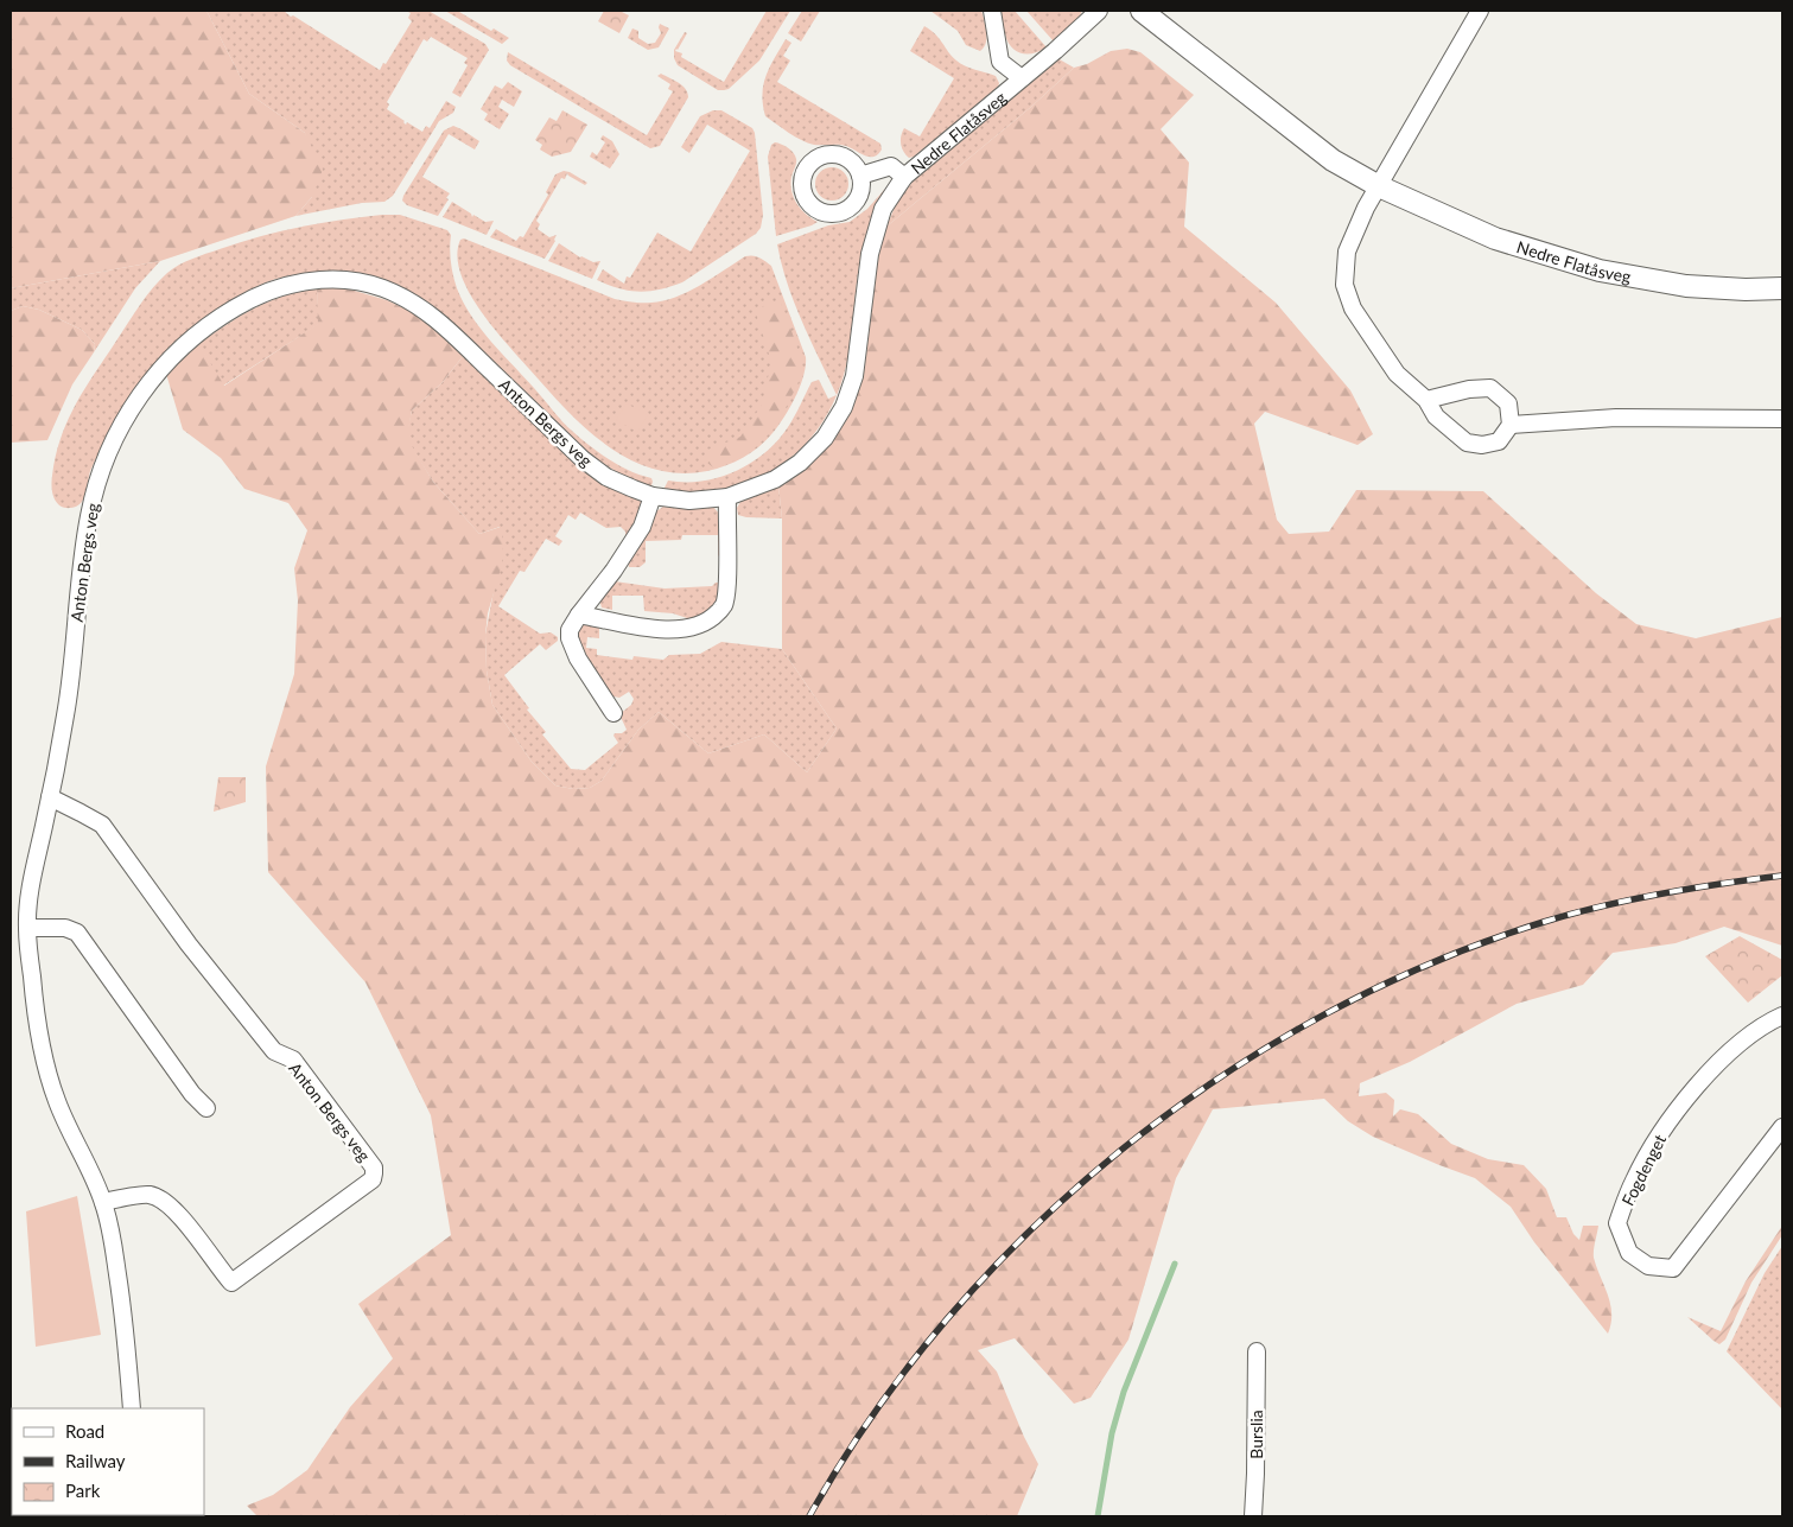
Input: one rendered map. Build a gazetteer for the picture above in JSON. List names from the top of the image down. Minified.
{"streets":{"street":["Nedre Flatåsveg","Anton Bergs veg","Fogdenget","Burslia"]},"crossings":[["Nedre Flatåsveg","Anton Bergs veg"]],"legend":["Road","Railway","Park"]}
